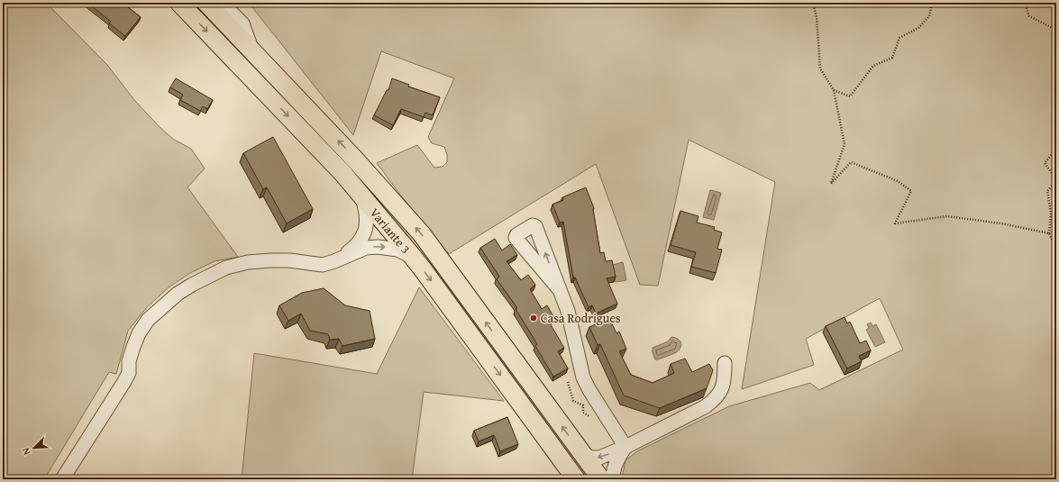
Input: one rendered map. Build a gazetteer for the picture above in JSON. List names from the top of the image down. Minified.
{"streets":{"main road":["Variante 3"]},"places":["Casa Rodrigues"],"north":"bottom left"}
